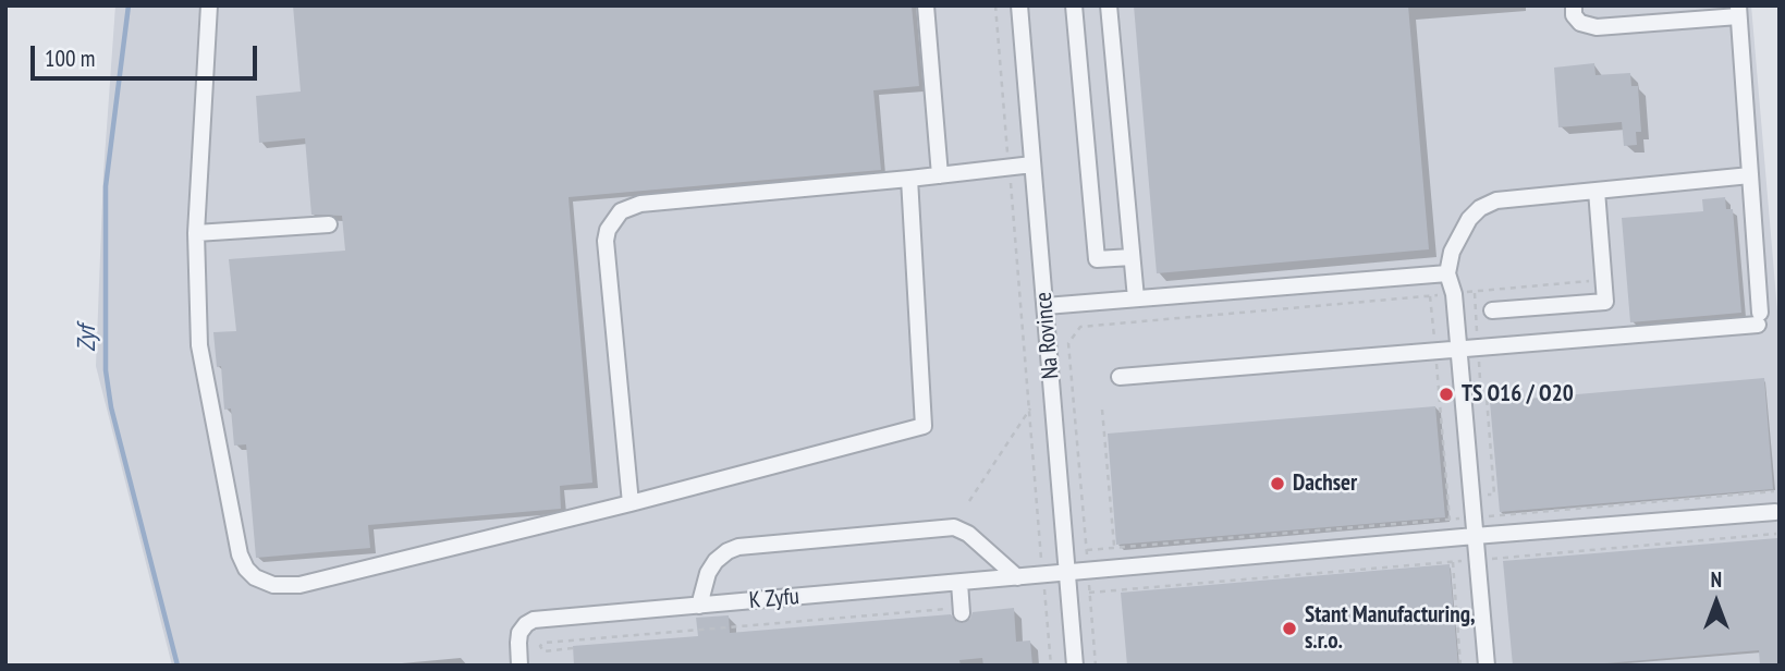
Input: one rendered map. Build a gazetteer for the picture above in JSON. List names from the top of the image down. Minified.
{"streets":{"street":["Na Rovince","K Zyfu"]},"crossings":[["Na Rovince","K Zyfu"]],"water":["Zyf"],"places":["TS O16 / O20","Dachser","Stant Manufacturing, s.r.o."],"scale_bar":"100 m","north":"top"}
